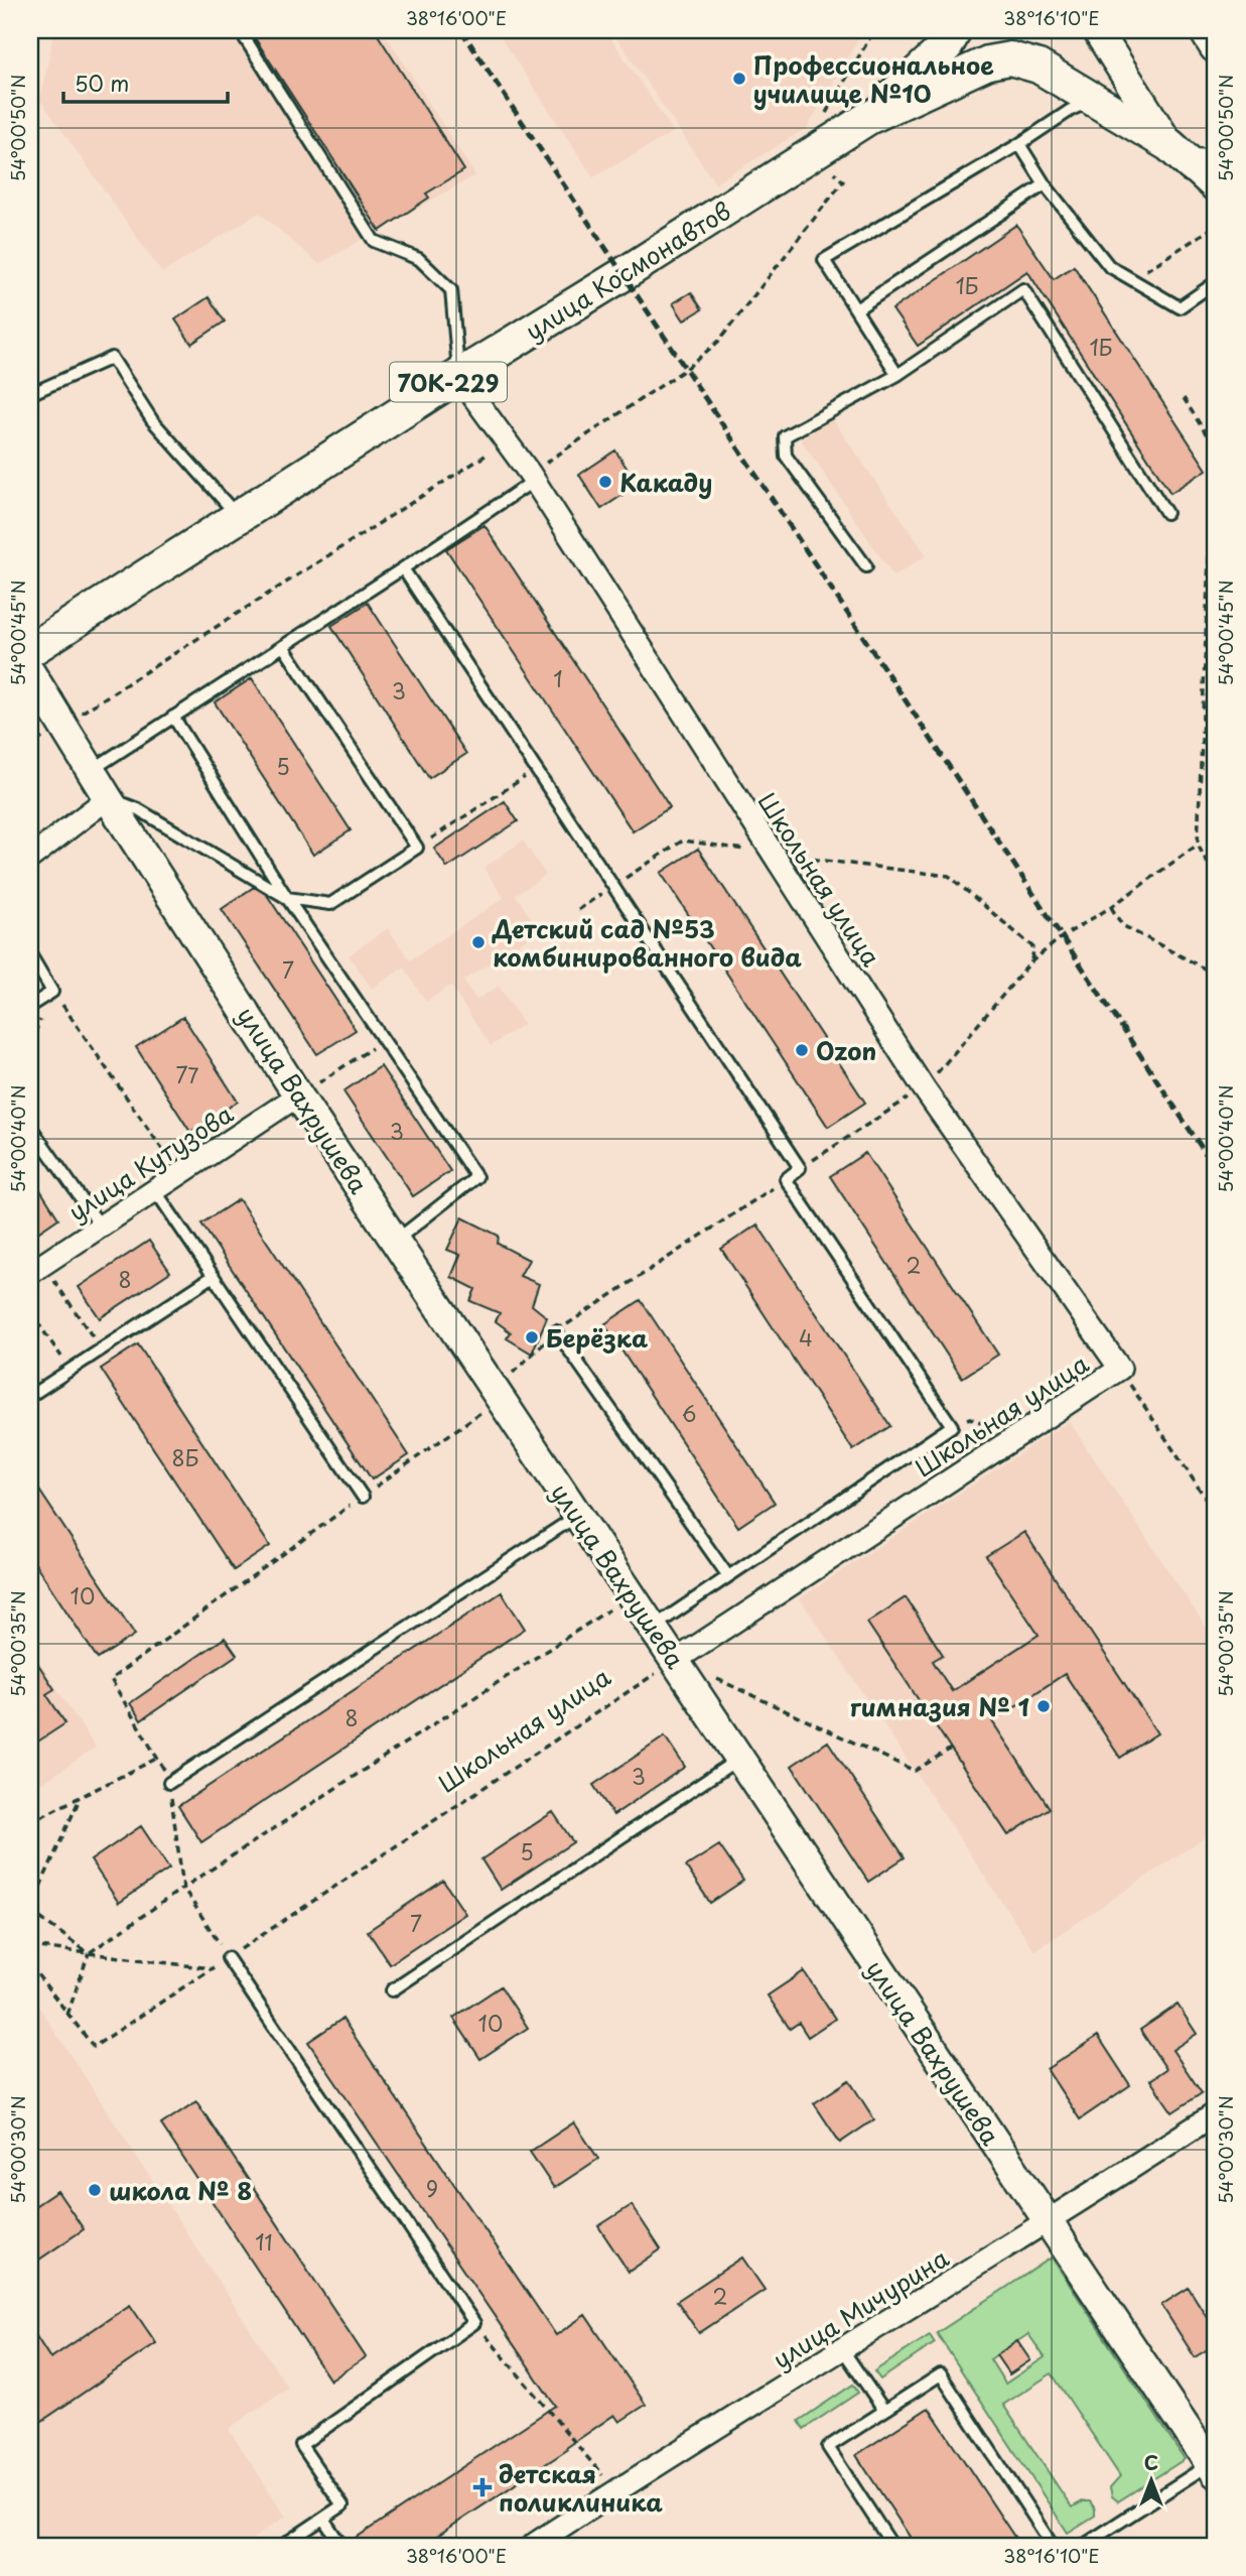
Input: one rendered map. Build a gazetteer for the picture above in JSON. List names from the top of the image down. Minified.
{"streets":{"main road":["улица Космонавтов","70К-229","улица Вахрушева"],"street":["Школьная улица","улица Кутузова","улица Мичурина"]},"crossings":[["улица Космонавтов","Школьная улица"],["Школьная улица","улица Вахрушева"],["улица Вахрушева","улица Кутузова"],["улица Вахрушева","улица Мичурина"]],"places":{"other":["Профессиональное училище №10","Какаду","Детский сад №53 комбинированного вида","Ozon","Берёзка","гимназия № 1","школа № 8"],"health":["детская поликлиника"]},"house_numbers":["1Б","1Б","1","3","5","7","77","3","2","8","4","6","8Б","10","8","3","5","7","10","9","11","2"],"scale_bar":"50 m","north":"top","coordinates":["38°16'00\"E","38°16'10\"E","54°00'50\"N","54°00'45\"N","54°00'40\"N","54°00'35\"N","54°00'30\"N"]}
